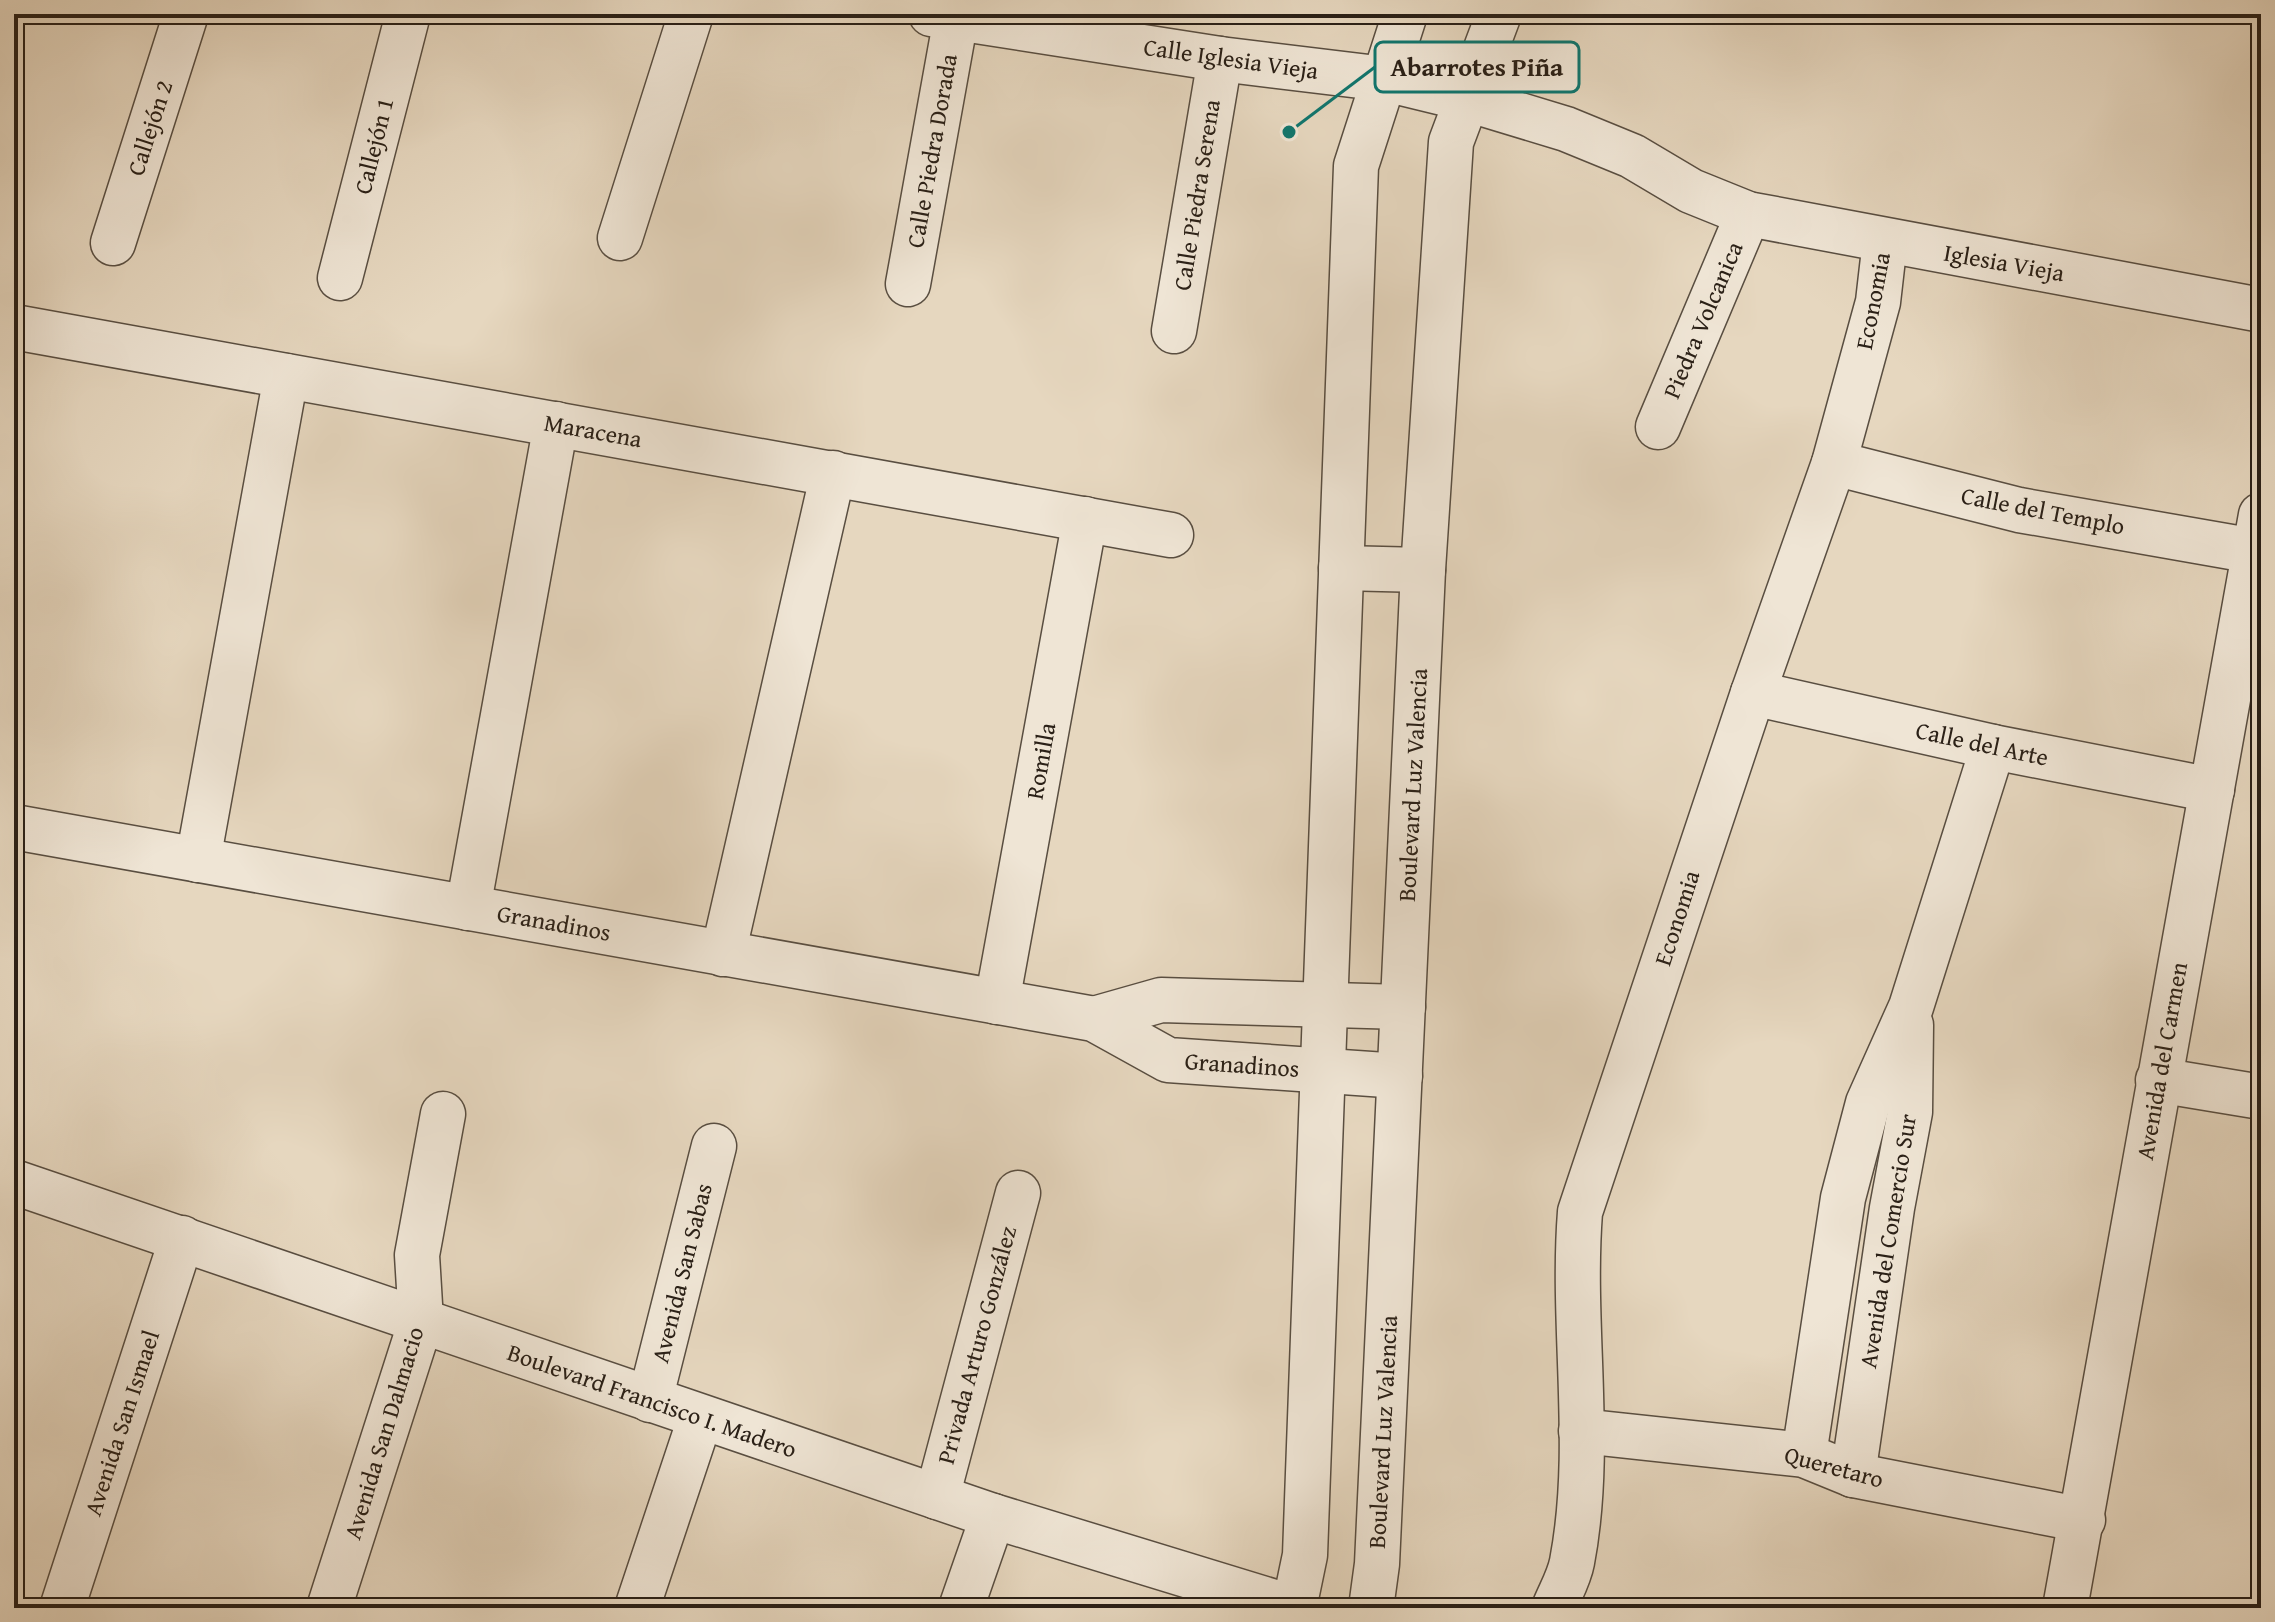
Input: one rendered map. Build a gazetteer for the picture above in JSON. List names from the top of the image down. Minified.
{"streets":{"street":["Calle Iglesia Vieja","Callejón 2","Callejón 1","Calle Piedra Dorada","Calle Piedra Serena","Iglesia Vieja","Economia","Piedra Volcanica","Maracena","Calle del Templo","Calle del Arte","Romilla","Boulevard Luz Valencia","Granadinos","Avenida del Carmen","Avenida del Comercio Sur","Avenida San Sabas","Privada Arturo González","Boulevard Francisco I. Madero","Avenida San Ismael","Avenida San Dalmacio","Queretaro"]},"crossings":[["Calle Iglesia Vieja","Calle Piedra Dorada"],["Calle Iglesia Vieja","Calle Piedra Serena"],["Calle Iglesia Vieja","Iglesia Vieja"],["Calle Iglesia Vieja","Piedra Volcanica"],["Calle Iglesia Vieja","Boulevard Luz Valencia"],["Iglesia Vieja","Economia"],["Iglesia Vieja","Piedra Volcanica"],["Economia","Calle del Templo"],["Economia","Calle del Arte"],["Economia","Queretaro"],["Maracena","Romilla"],["Calle del Templo","Avenida del Carmen"],["Calle del Arte","Avenida del Carmen"],["Calle del Arte","Avenida del Comercio Sur"],["Romilla","Granadinos"],["Boulevard Luz Valencia","Granadinos"],["Avenida del Carmen","Queretaro"],["Avenida del Comercio Sur","Queretaro"],["Avenida San Sabas","Boulevard Francisco I. Madero"],["Privada Arturo González","Boulevard Francisco I. Madero"],["Boulevard Francisco I. Madero","Avenida San Ismael"],["Boulevard Francisco I. Madero","Avenida San Dalmacio"]],"places":["Abarrotes Piña"]}
